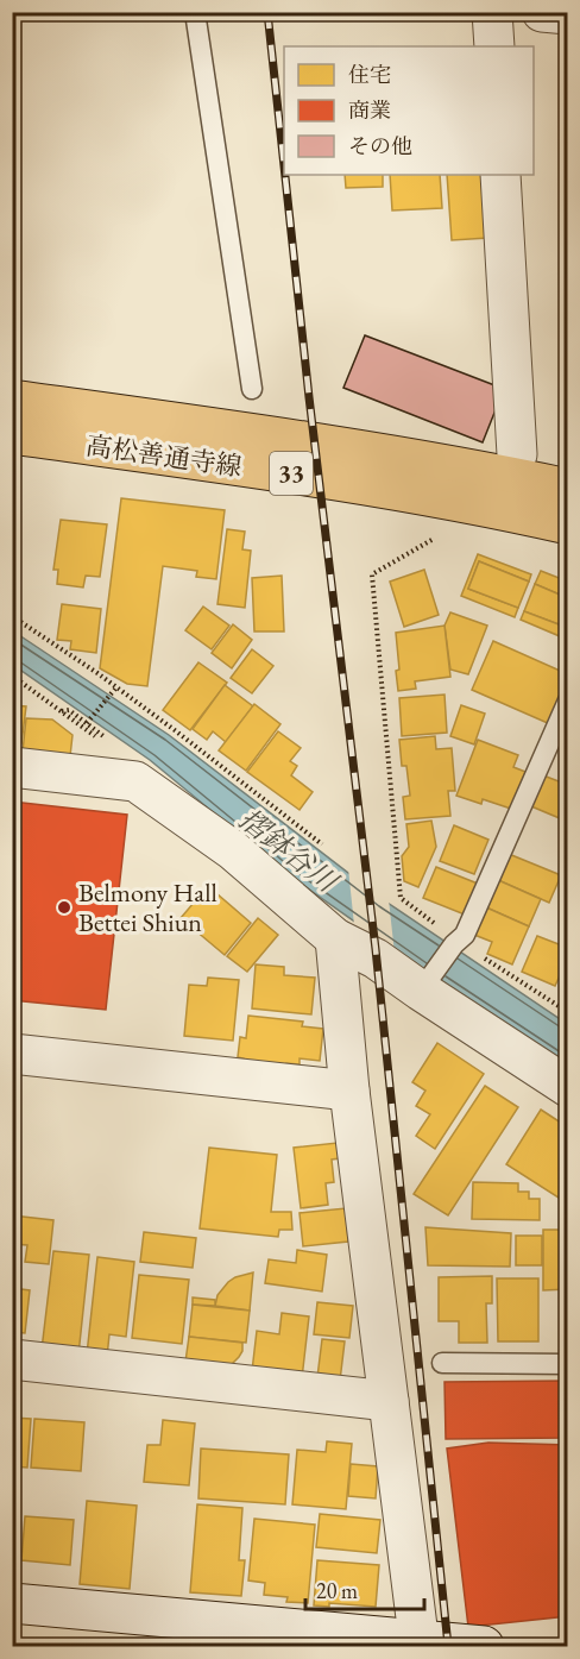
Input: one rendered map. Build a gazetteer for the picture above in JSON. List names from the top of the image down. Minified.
{"streets":{"main road":["高松善通寺線","33"]},"water":["摺鉢谷川"],"places":["Belmony Hall Bettei Shiun"],"legend":["住宅","商業","その他"],"scale_bar":"20 m"}
